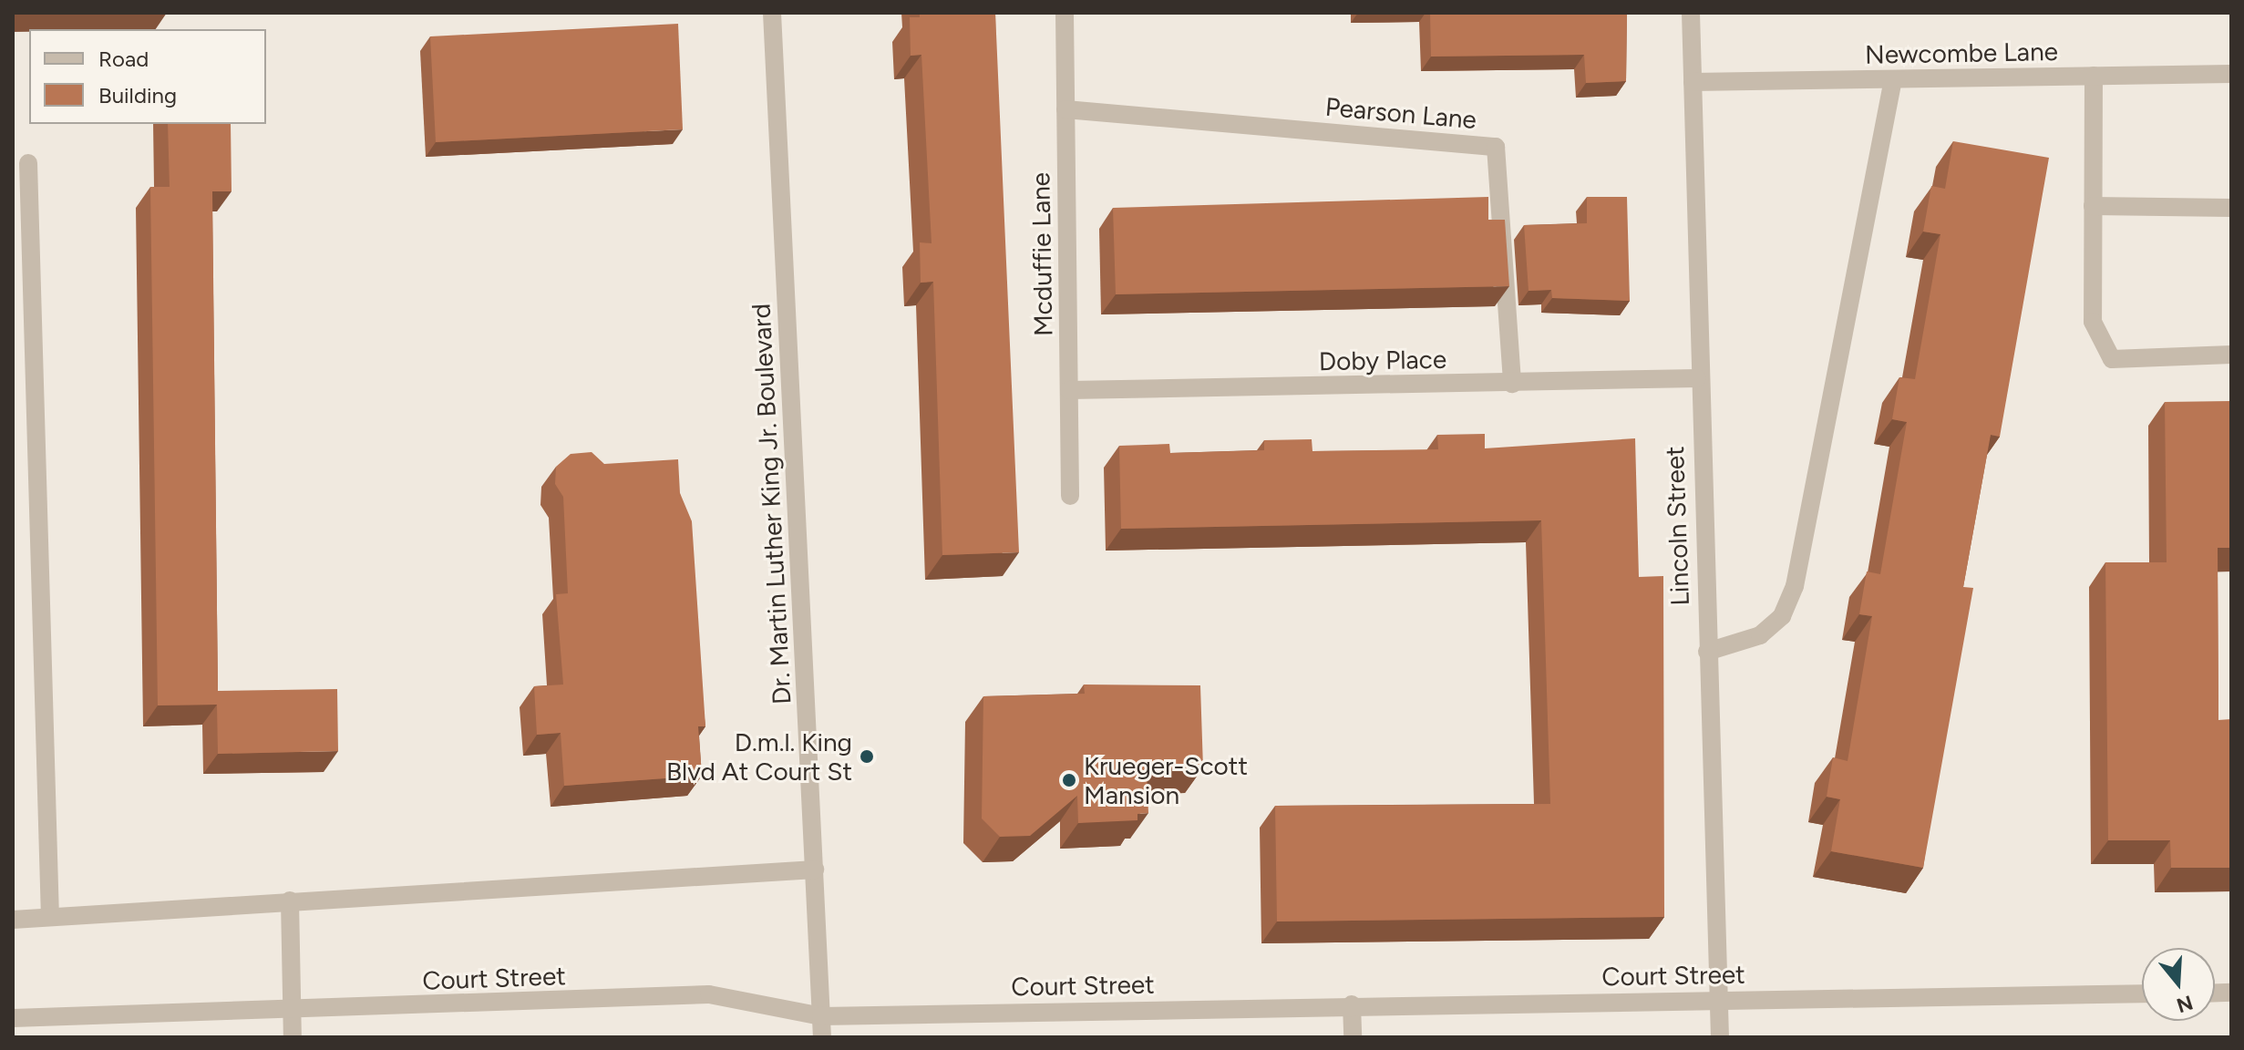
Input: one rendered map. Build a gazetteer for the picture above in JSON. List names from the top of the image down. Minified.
{"streets":{"street":["Newcombe Lane","Pearson Lane","Mcduffie Lane","Doby Place","Dr. Martin Luther King Jr. Boulevard","Lincoln Street","Court Street"]},"crossings":[["Newcombe Lane","Lincoln Street"],["Pearson Lane","Mcduffie Lane"],["Pearson Lane","Doby Place"],["Mcduffie Lane","Doby Place"],["Doby Place","Lincoln Street"],["Dr. Martin Luther King Jr. Boulevard","Court Street"],["Lincoln Street","Court Street"]],"places":["D.m.l. King Blvd At Court St","Krueger-Scott Mansion"],"legend":["Road","Building"],"north":"bottom"}
